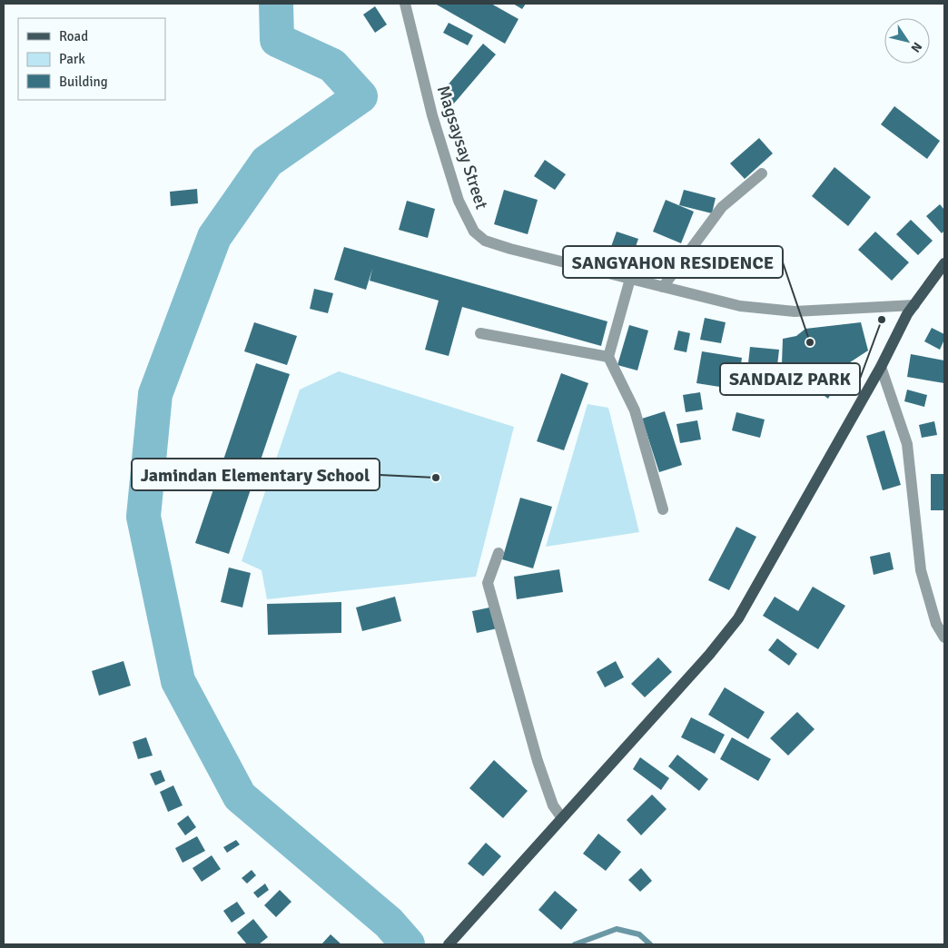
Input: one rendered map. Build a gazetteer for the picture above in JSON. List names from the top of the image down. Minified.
{"streets":{"street":["Magsaysay Street"]},"places":["SANDAIZ PARK","SANGYAHON RESIDENCE","Jamindan Elementary School"],"legend":["Road","Park","Building"],"north":"bottom right"}
